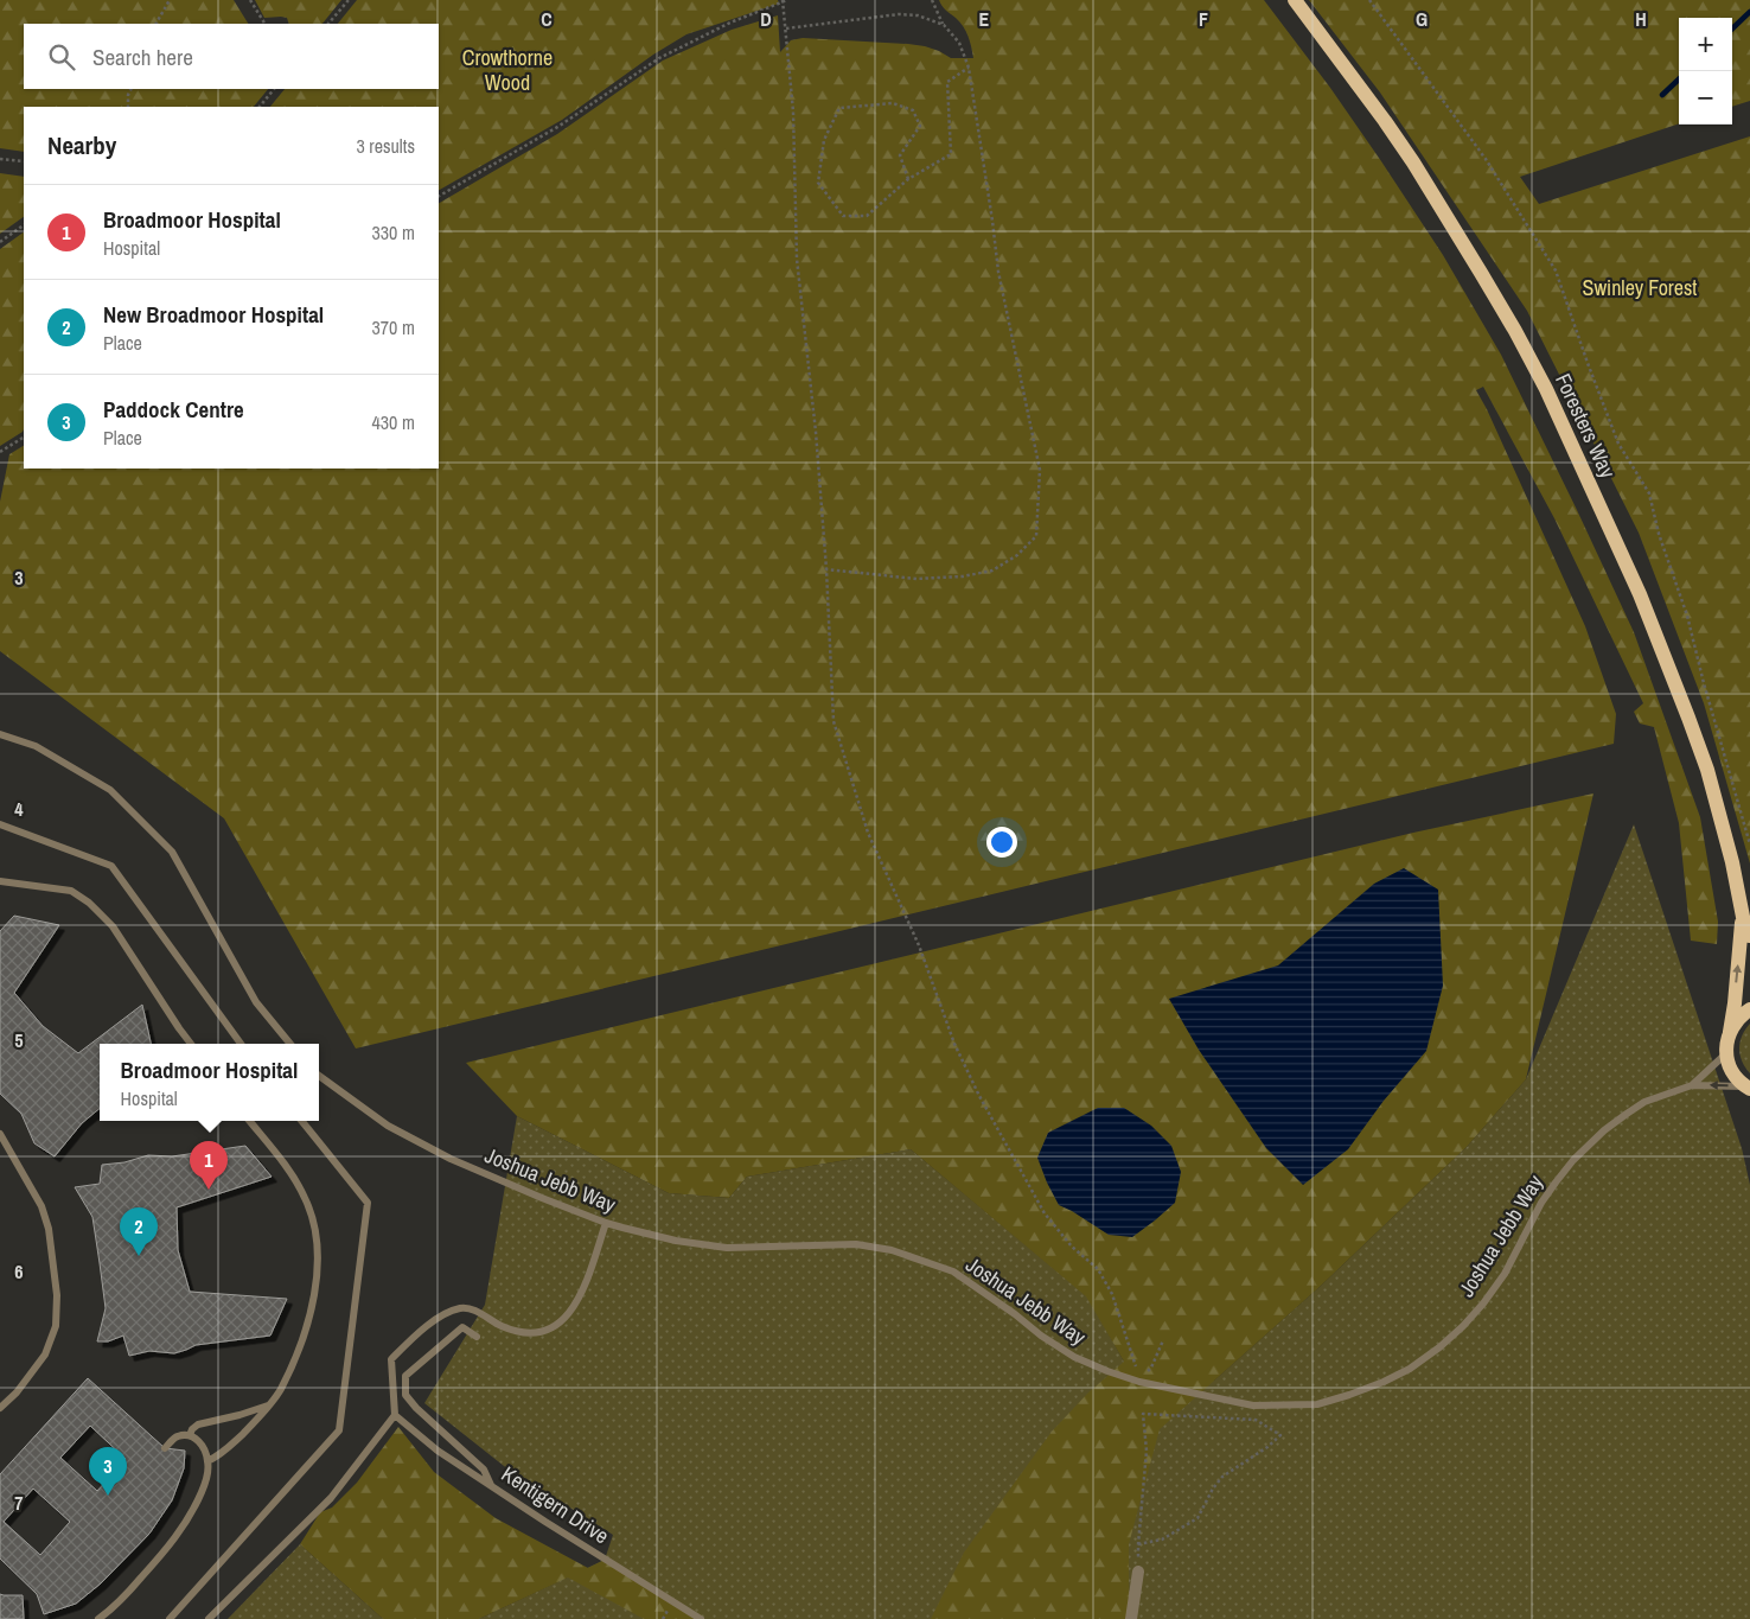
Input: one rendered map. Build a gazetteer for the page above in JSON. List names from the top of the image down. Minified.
{"streets":{"main road":["Foresters Way"],"lane":["Joshua Jebb Way","Kentigern Drive"]},"crossings":[["Foresters Way","Joshua Jebb Way"]],"parks":["Crowthorne Wood","Swinley Forest"],"page":{"map_buttons":["+","−"],"search":"Search here","heading":["Nearby","3 results"],"list":[{"mark":"1","name":"Broadmoor Hospital","note":"Hospital","value":"330 m"},{"mark":"2","name":"New Broadmoor Hospital","note":"Place","value":"370 m"},{"mark":"3","name":"Paddock Centre","note":"Place","value":"430 m"}],"popup":["Broadmoor Hospital","Hospital"],"pins":["1","2","3"]},"grid":{"columns":["C","D","E","F","G","H"],"rows":["3","4","5","6","7"]}}
